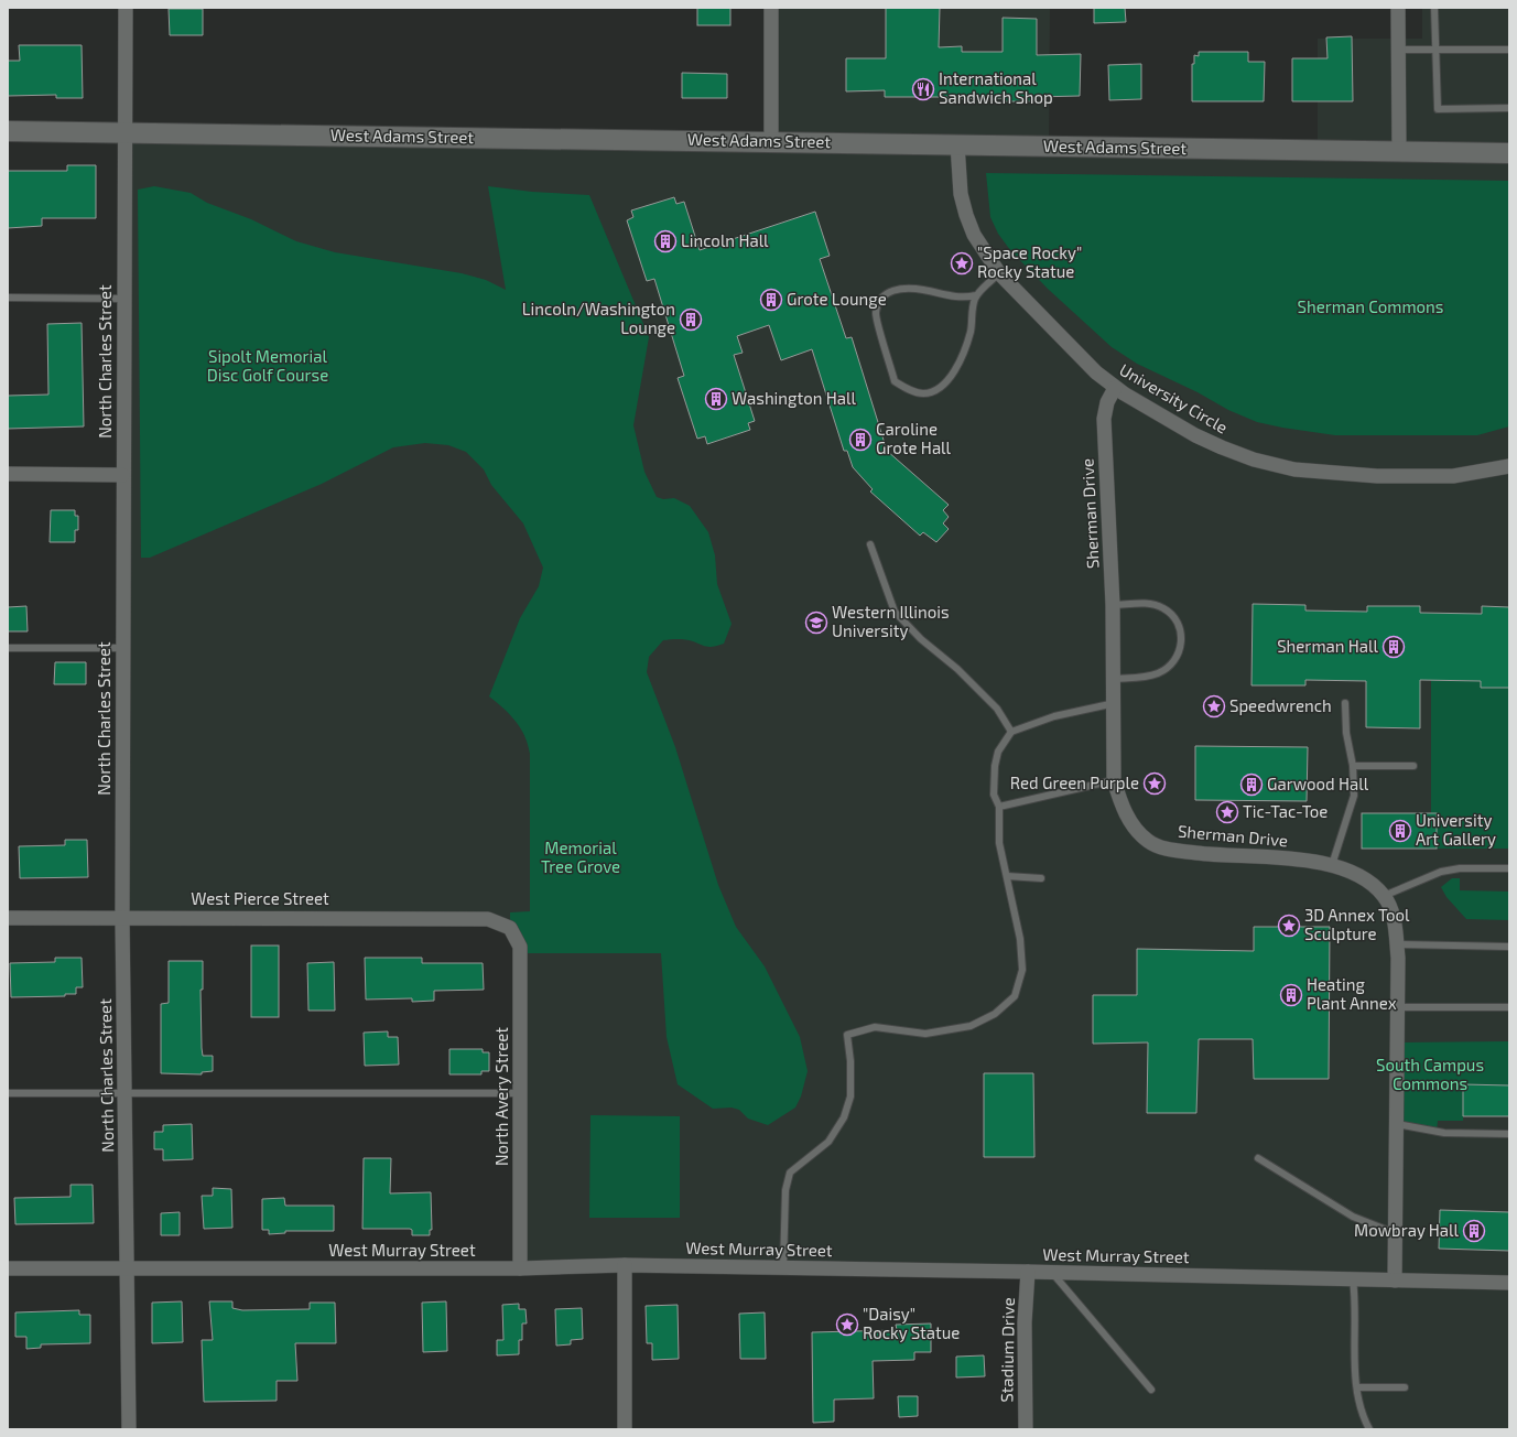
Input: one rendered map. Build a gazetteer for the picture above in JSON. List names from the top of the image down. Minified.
{"streets":{"street":["West Adams Street","North Charles Street","University Circle","Sherman Drive","West Pierce Street","North Avery Street","West Murray Street","Stadium Drive"]},"crossings":[["West Adams Street","North Charles Street"],["West Adams Street","University Circle"],["North Charles Street","West Pierce Street"],["North Charles Street","West Murray Street"],["University Circle","Sherman Drive"],["Sherman Drive","West Murray Street"],["West Pierce Street","North Avery Street"],["North Avery Street","West Murray Street"],["West Murray Street","Stadium Drive"]],"parks":["Sherman Commons","Sipolt Memorial Disc Golf Course","Memorial Tree Grove","South Campus Commons"],"places":{"restaurant":["International Sandwich Shop"],"building":["Lincoln Hall","Grote Lounge","Lincoln/Washington Lounge","Washington Hall","Caroline Grote Hall","Sherman Hall","Garwood Hall","University Art Gallery","Heating Plant Annex","Mowbray Hall"],"place":["\"Space Rocky\" Rocky Statue","Speedwrench","Red Green Purple","Tic-Tac-Toe","3D Annex Tool Sculpture","\"Daisy\" Rocky Statue"],"school or university":["Western Illinois University"]}}
